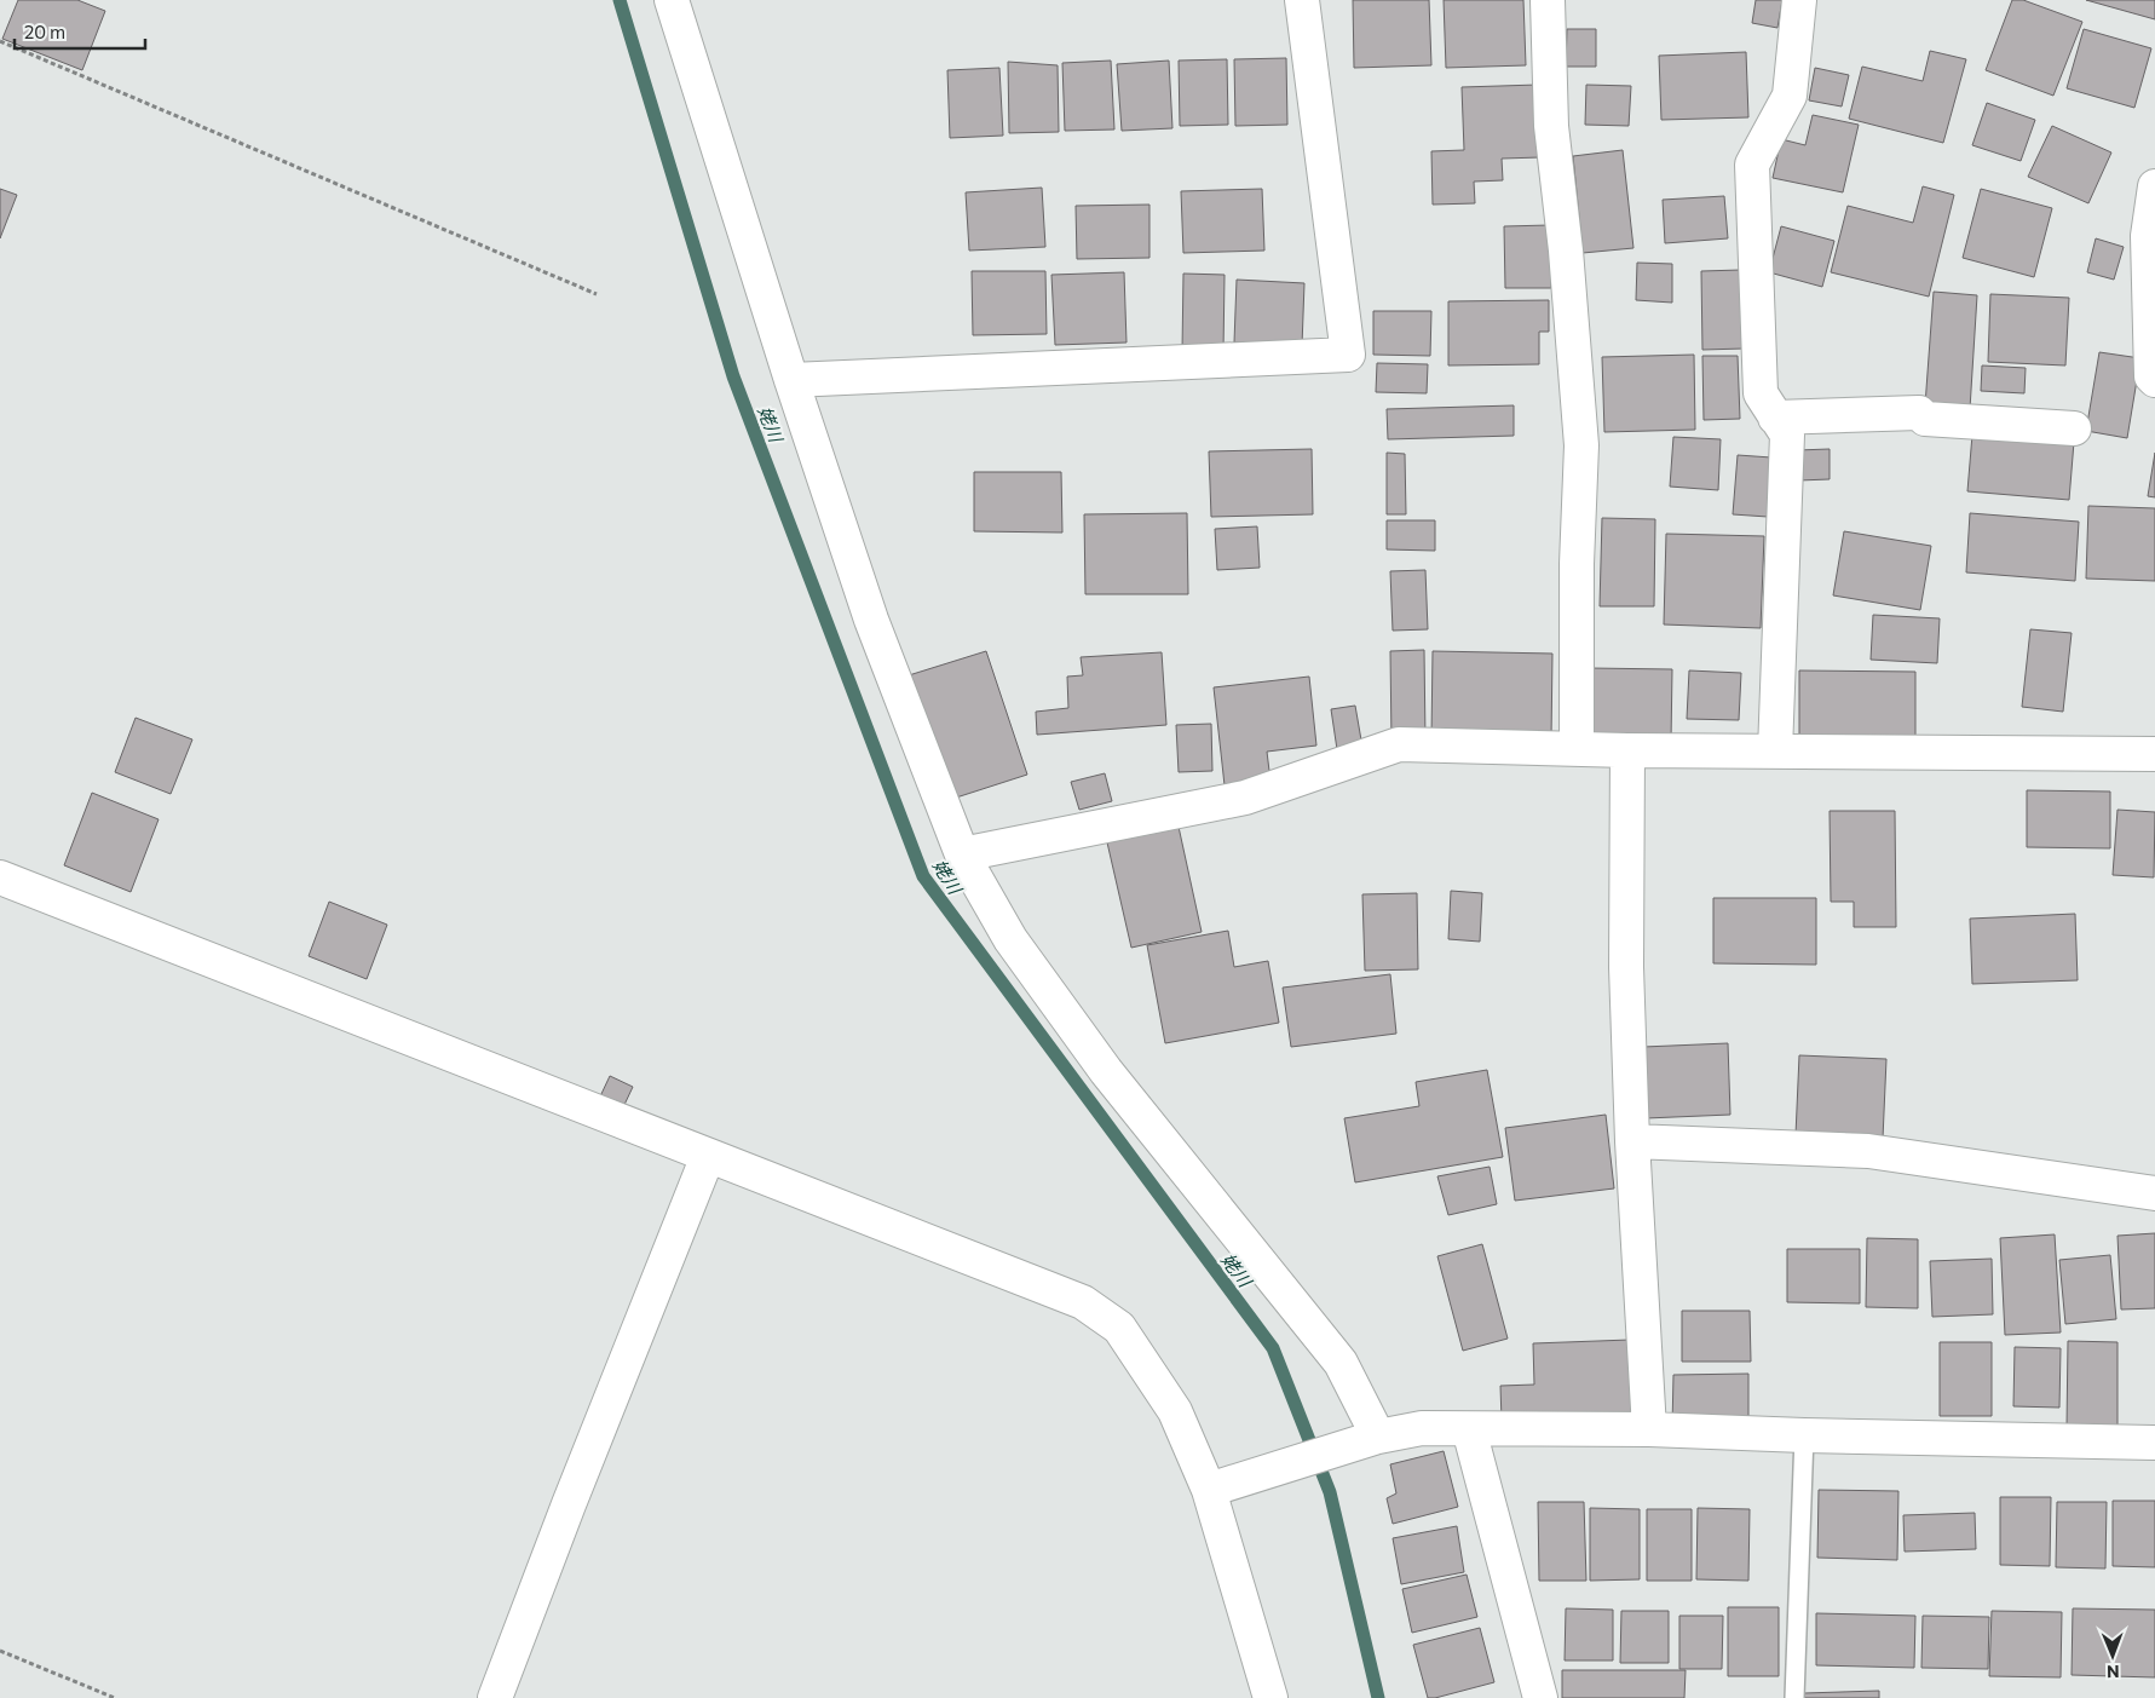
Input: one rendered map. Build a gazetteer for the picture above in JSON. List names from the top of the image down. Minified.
{"water":["姥川"],"scale_bar":"20 m","north":"bottom"}
